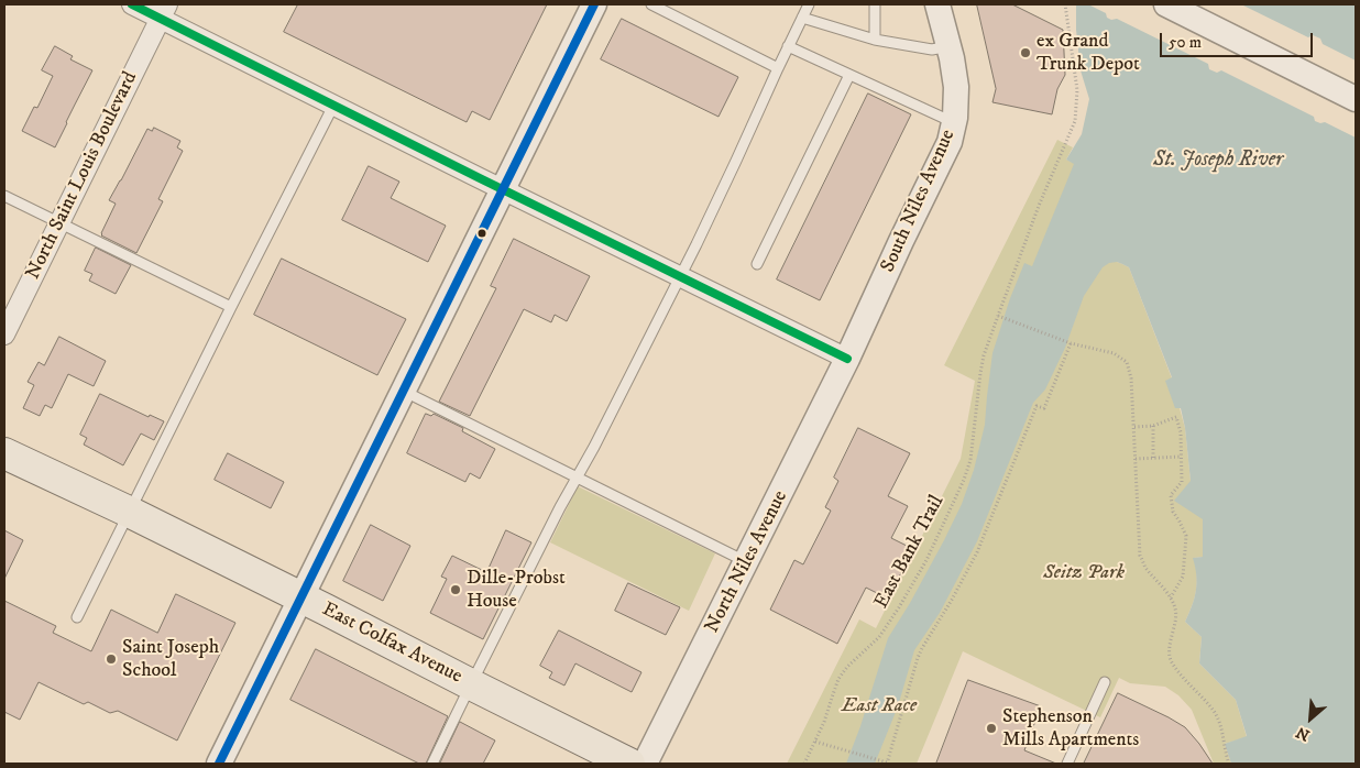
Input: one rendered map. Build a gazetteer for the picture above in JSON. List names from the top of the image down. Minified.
{"streets":{"main road":["East Colfax Avenue"],"street":["North Saint Louis Boulevard","South Niles Avenue","North Niles Avenue"],"path":["East Bank Trail"]},"crossings":[["South Niles Avenue","North Niles Avenue"]],"water":["St. Joseph River"],"parks":["Seitz Park","East Race"],"places":["ex Grand Trunk Depot","Dille-Probst House","Saint Joseph School","Stephenson Mills Apartments"],"scale_bar":"50 m","north":"bottom left"}
